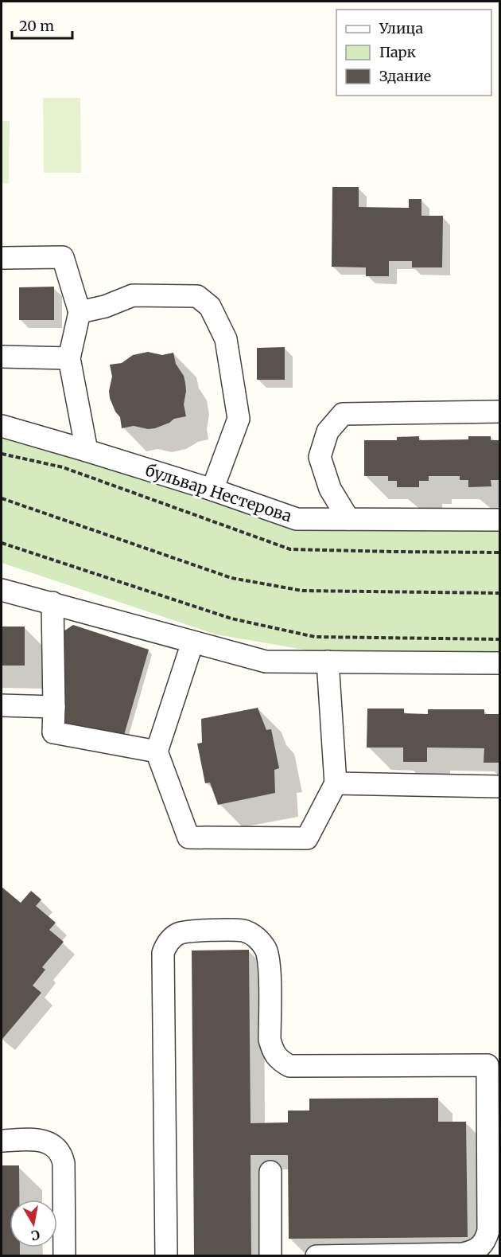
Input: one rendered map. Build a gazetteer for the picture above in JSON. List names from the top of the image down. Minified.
{"streets":{"street":["бульвар Нестерова"]},"legend":["Улица","Парк","Здание"],"scale_bar":"20 m","north":"bottom"}
